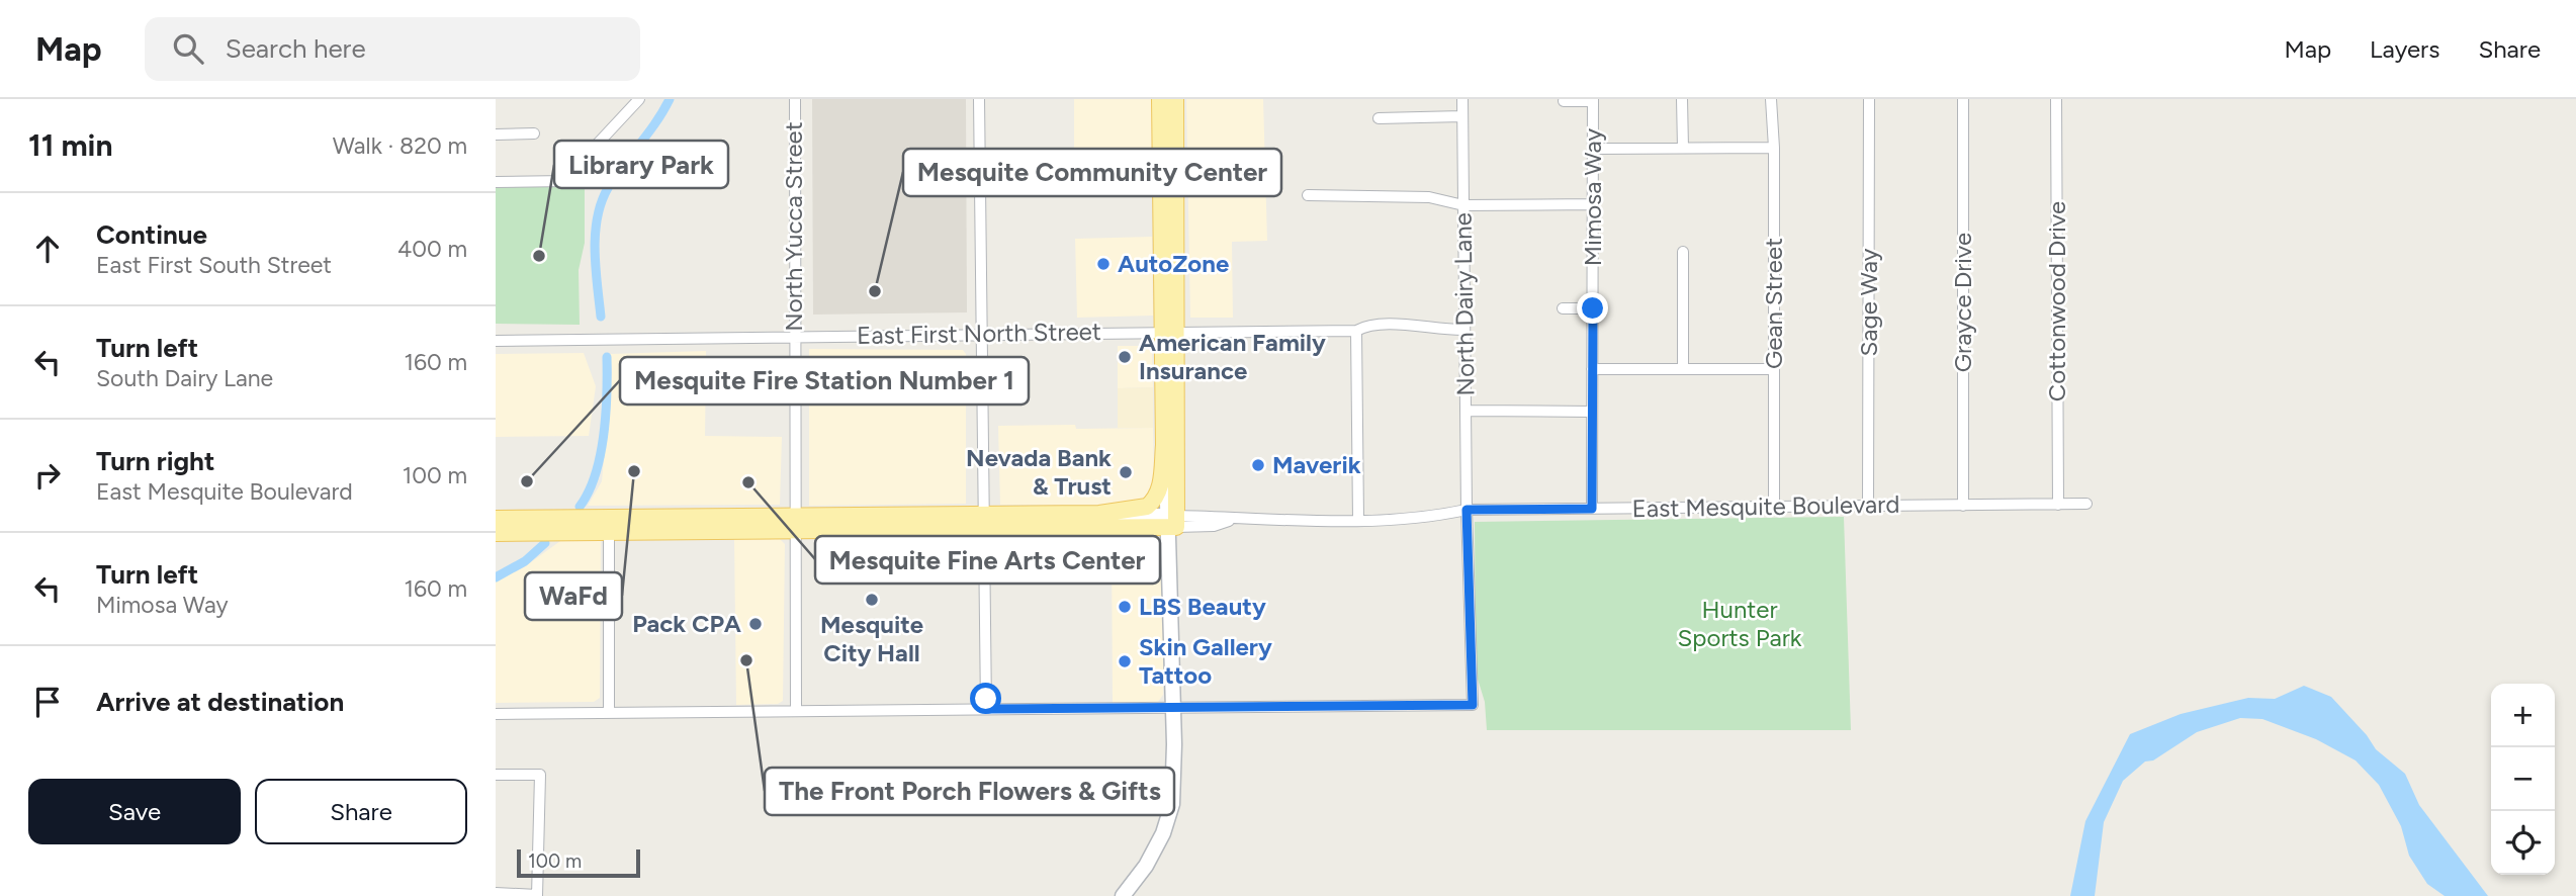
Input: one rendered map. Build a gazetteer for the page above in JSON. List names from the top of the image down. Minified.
{"streets":{"main road":["East Mesquite Boulevard"],"street":["Mimosa Way","North Yucca Street","Cottonwood Drive","Sage Way","Grayce Drive","Gean Street","North Dairy Lane","East First North Street"]},"crossings":[["Mimosa Way","East Mesquite Boulevard"],["North Yucca Street","East First North Street"],["North Yucca Street","East Mesquite Boulevard"],["Cottonwood Drive","East Mesquite Boulevard"],["Sage Way","East Mesquite Boulevard"],["Grayce Drive","East Mesquite Boulevard"],["Gean Street","East Mesquite Boulevard"],["North Dairy Lane","East First North Street"],["North Dairy Lane","East Mesquite Boulevard"]],"parks":["Hunter Sports Park"],"places":["Library Park","AutoZone","Mesquite Community Center","American Family Insurance","Maverik","WaFd","Nevada Bank & Trust","Mesquite Fire Station Number 1","Mesquite Fine Arts Center","Mesquite City Hall","LBS Beauty","Pack CPA","The Front Porch Flowers & Gifts","Skin Gallery Tattoo"],"scale_bar":"100 m","page":{"header":"Map","search":"Search here","nav":["Map","Layers","Share"],"heading":["11 min","Walk · 820 m"],"list":[["Continue","East First South Street","400 m"],["Turn left","South Dairy Lane","160 m"],["Turn right","East Mesquite Boulevard","100 m"],["Turn left","Mimosa Way","160 m"],"Arrive at destination"],"map_buttons":["+","−"],"buttons":["Save","Share"],"scale":"100 m"}}
